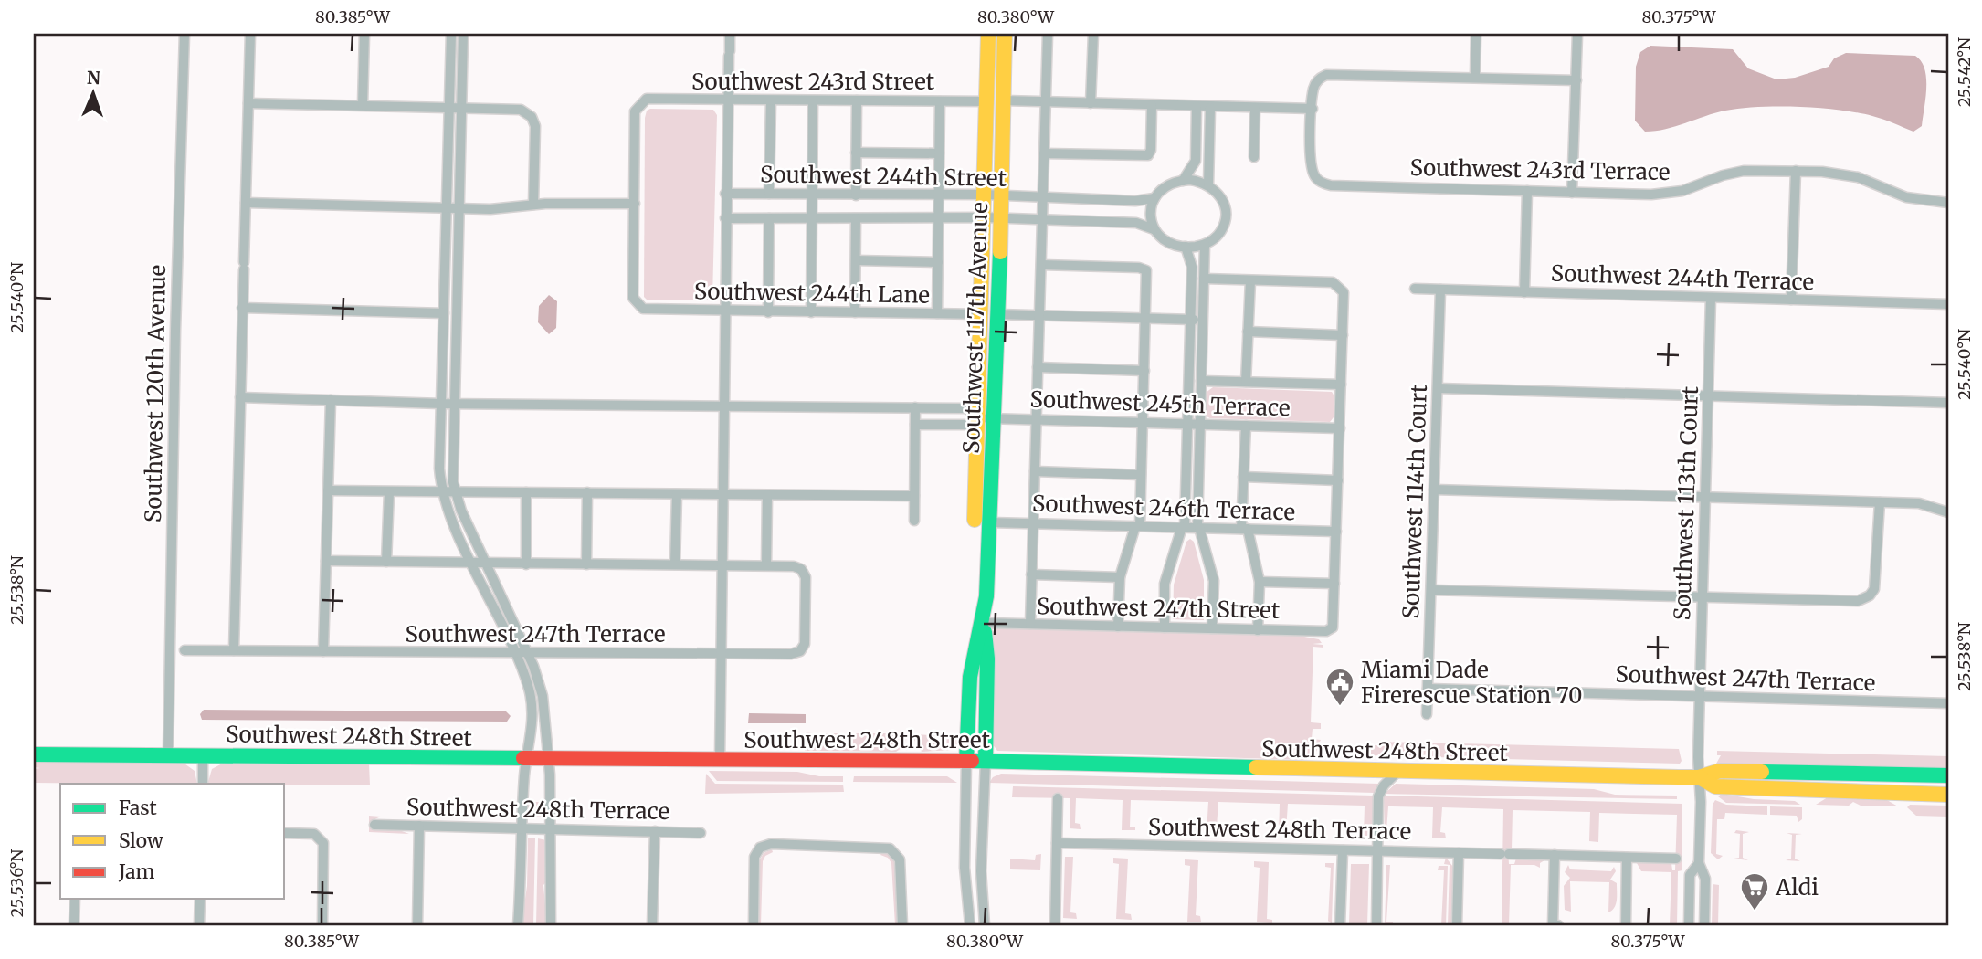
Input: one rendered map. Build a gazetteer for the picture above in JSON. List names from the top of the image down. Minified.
{"streets":{"street":["Southwest 243rd Street","Southwest 243rd Terrace","Southwest 244th Street","Southwest 244th Terrace","Southwest 244th Lane","Southwest 117th Avenue","Southwest 120th Avenue","Southwest 245th Terrace","Southwest 114th Court","Southwest 113th Court","Southwest 246th Terrace","Southwest 247th Street","Southwest 247th Terrace","Southwest 248th Street","Southwest 248th Terrace"]},"crossings":[["Southwest 243rd Street","Southwest 244th Lane"],["Southwest 243rd Street","Southwest 117th Avenue"],["Southwest 244th Street","Southwest 117th Avenue"],["Southwest 244th Terrace","Southwest 114th Court"],["Southwest 244th Terrace","Southwest 113th Court"],["Southwest 244th Lane","Southwest 117th Avenue"],["Southwest 117th Avenue","Southwest 245th Terrace"],["Southwest 117th Avenue","Southwest 246th Terrace"],["Southwest 117th Avenue","Southwest 247th Street"],["Southwest 117th Avenue","Southwest 248th Street"],["Southwest 120th Avenue","Southwest 248th Street"],["Southwest 114th Court","Southwest 247th Terrace"],["Southwest 113th Court","Southwest 247th Terrace"],["Southwest 113th Court","Southwest 248th Street"]],"places":{"public building":["Miami Dade Firerescue Station 70"],"supermarket":["Aldi"]},"legend":["Fast","Slow","Jam"],"north":"top","coordinates":["80.385°W","80.380°W","80.375°W","25.542°N","25.540°N","25.538°N","25.536°N"]}
